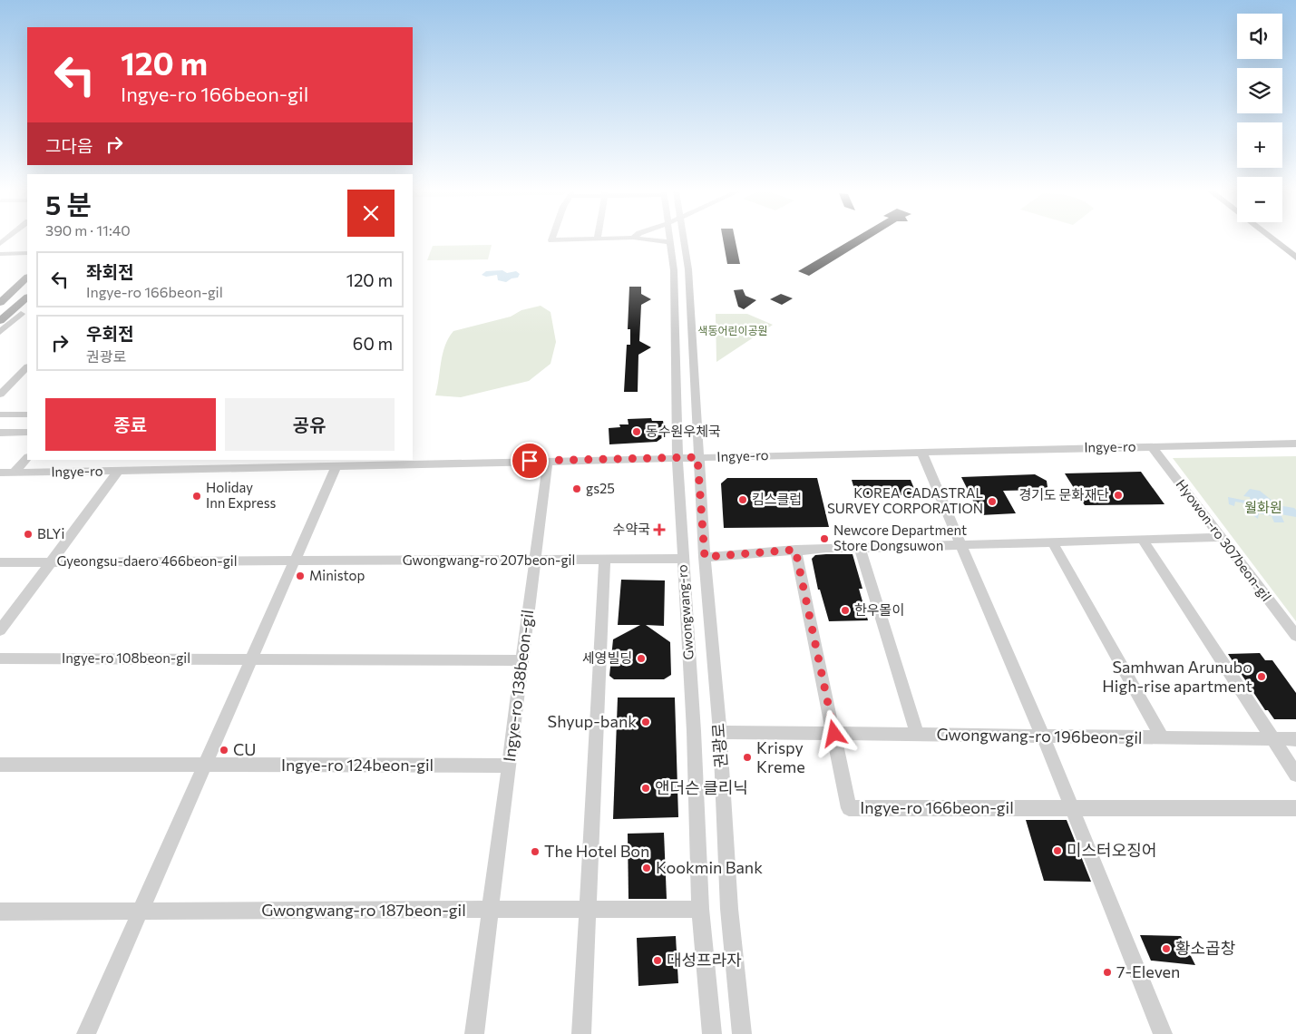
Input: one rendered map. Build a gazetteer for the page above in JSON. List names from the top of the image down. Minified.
{"streets":{"street":["Ingye-ro","Hyowon-ro 307beon-gil","Gwongwang-ro 207beon-gil","Gyeongsu-daero 466beon-gil","Gwongwang-ro","Ingye-ro 108beon-gil","Ingye-ro 138beon-gil","Gwongwang-ro 196beon-gil","권광로","Ingye-ro 124beon-gil","Ingye-ro 166beon-gil","Gwongwang-ro 187beon-gil"]},"crossings":[["Ingye-ro","Hyowon-ro 307beon-gil"],["Ingye-ro","Gwongwang-ro"],["Ingye-ro","Ingye-ro 138beon-gil"],["Ingye-ro","권광로"],["Gwongwang-ro 207beon-gil","Gyeongsu-daero 466beon-gil"],["Gwongwang-ro 207beon-gil","Gwongwang-ro"],["Gwongwang-ro 207beon-gil","Ingye-ro 138beon-gil"],["Gwongwang-ro","Gwongwang-ro 187beon-gil"],["Ingye-ro 138beon-gil","Ingye-ro 124beon-gil"],["Ingye-ro 138beon-gil","Gwongwang-ro 187beon-gil"],["Gwongwang-ro 196beon-gil","권광로"],["Gwongwang-ro 196beon-gil","Ingye-ro 166beon-gil"]],"parks":["색동어린이공원","월화원"],"places":{"other":["동수원우체국","gs25","경기도 문화재단","Holiday Inn Express","킴스클럽","KOREA CADASTRAL SURVEY CORPORATION","BLYi","Newcore Department Store Dongsuwon","Ministop","한우몰이","세영빌딩","Samhwan Arunubo High-rise apartment","Shyup-bank","CU","Krispy Kreme","앤더슨 클리닉","미스터오징어","The Hotel Bon","Kookmin Bank","황소곱창","대성프라자","7-Eleven"],"health":["수약국"]},"page":{"map_buttons":["+","−"],"turn":["120 m","Ingye-ro 166beon-gil"],"then":"그다음","heading":["5 분","390 m · 11:40"],"list":[{"name":"좌회전","note":"Ingye-ro 166beon-gil","value":"120 m"},{"name":"우회전","note":"권광로","value":"60 m"}],"buttons":["종료","공유"]}}
